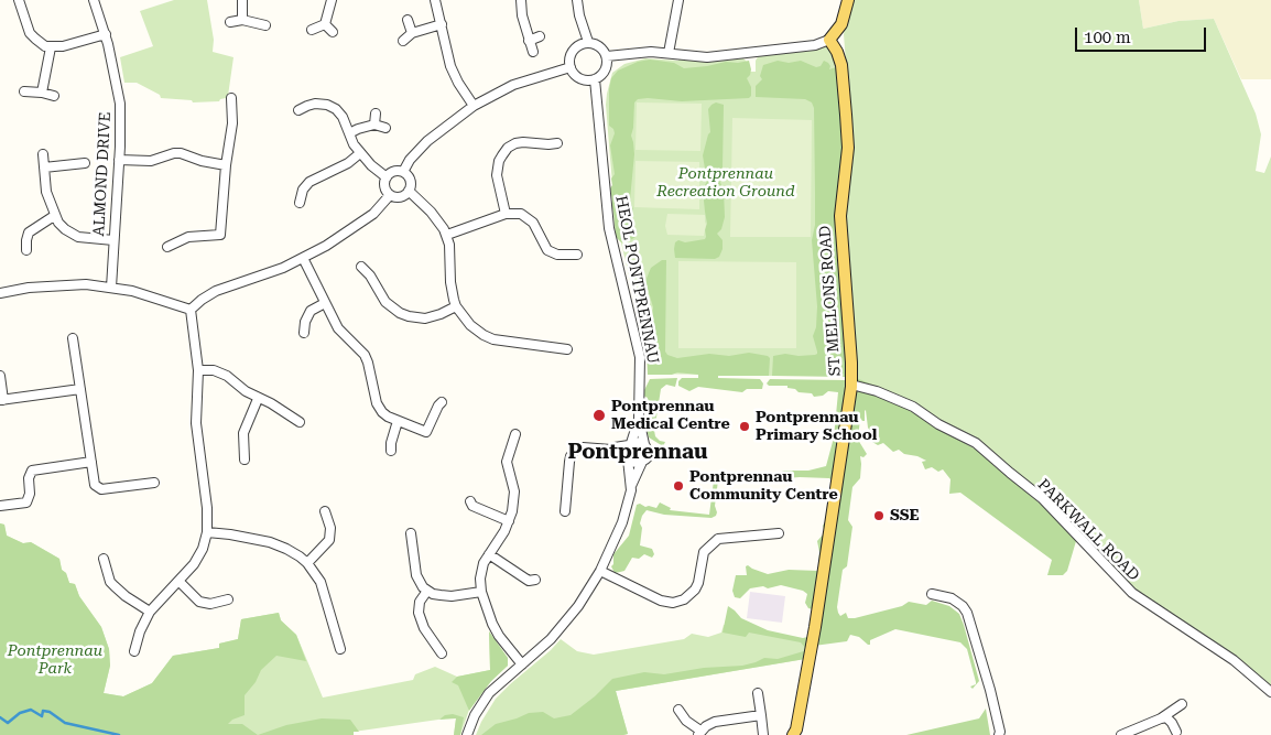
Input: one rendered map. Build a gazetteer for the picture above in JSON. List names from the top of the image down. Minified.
{"streets":{"main road":["ST MELLONS ROAD"],"street":["ALMOND DRIVE","HEOL PONTPRENNAU","PARKWALL ROAD"]},"crossings":[["ST MELLONS ROAD","PARKWALL ROAD"]],"districts":["Pontprennau"],"parks":["Pontprennau Recreation Ground","Pontprennau Park"],"places":["Pontprennau Medical Centre","Pontprennau Primary School","Pontprennau Community Centre","SSE"],"scale_bar":"100 m"}
